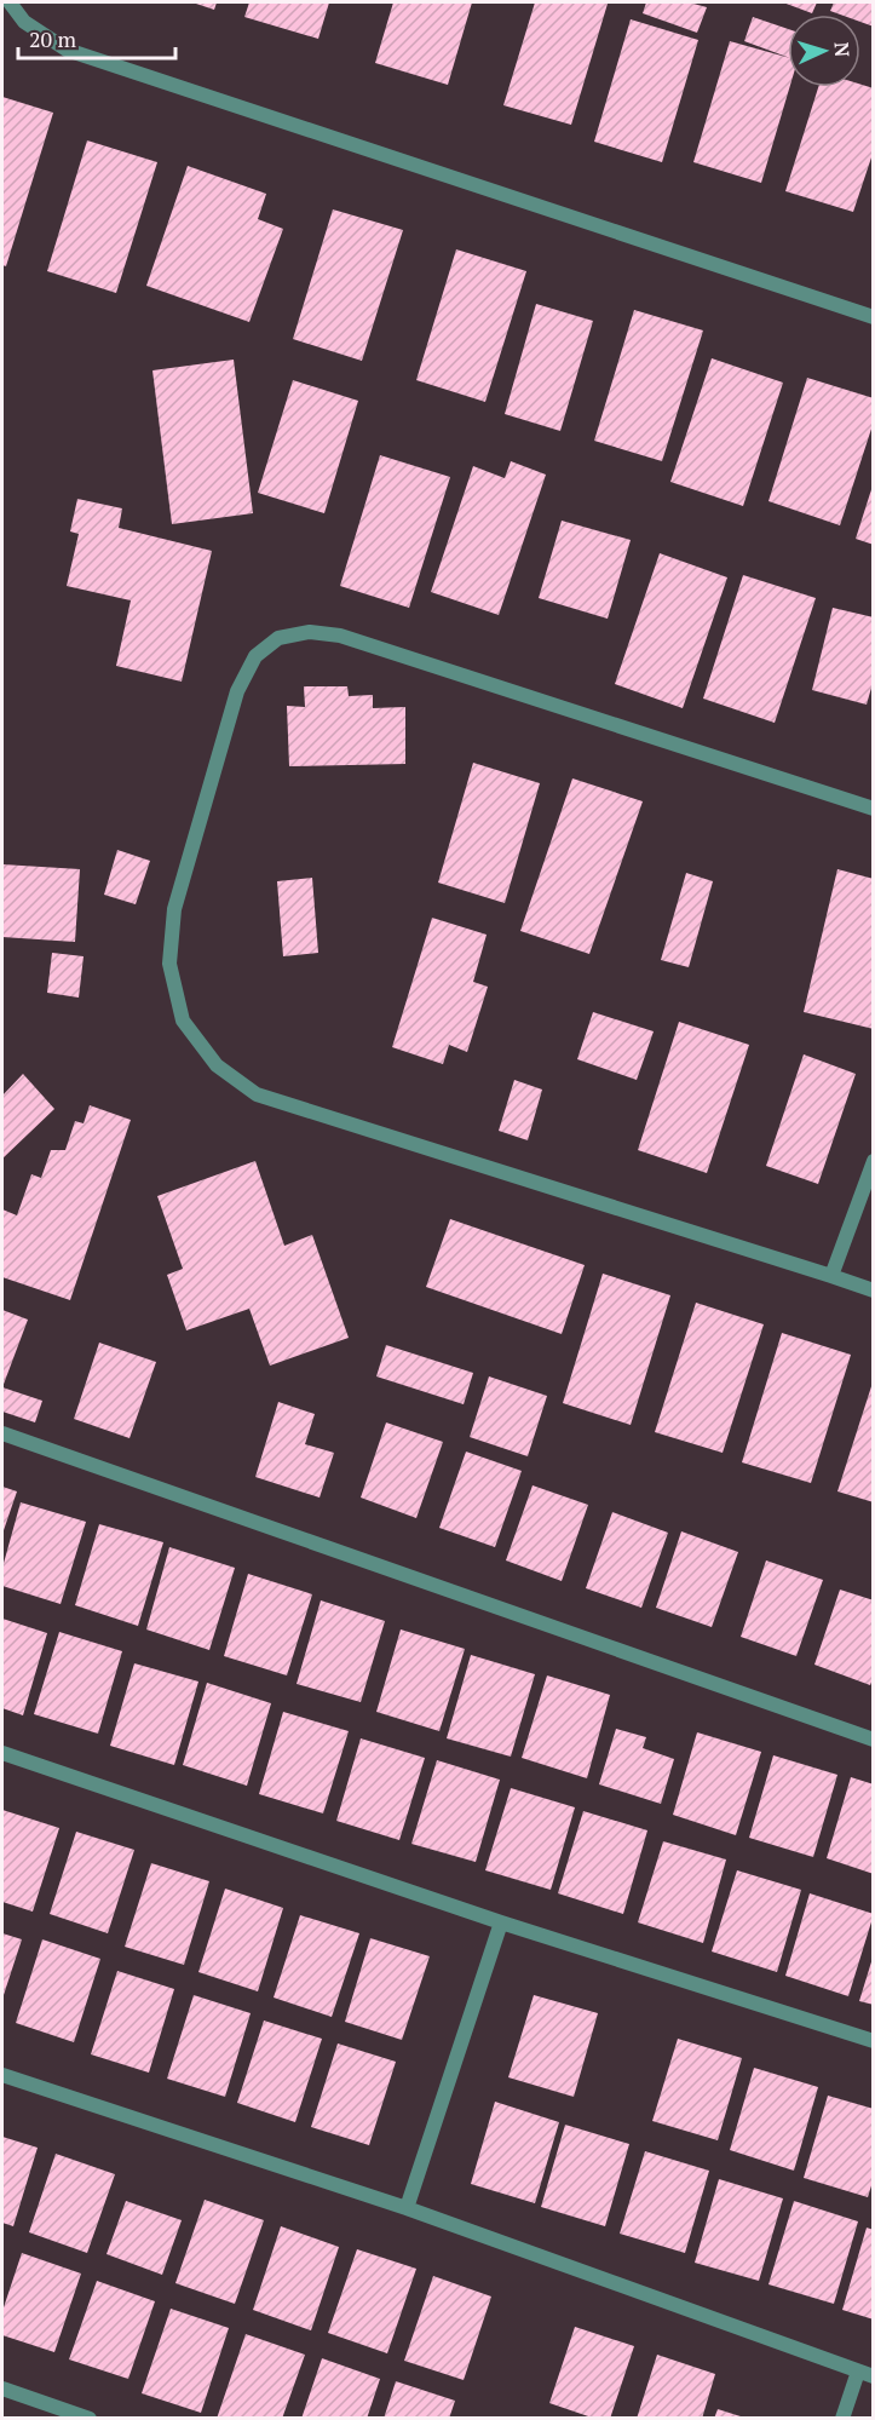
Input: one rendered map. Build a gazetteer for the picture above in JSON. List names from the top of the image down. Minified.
{"scale_bar":"20 m","north":"right"}
